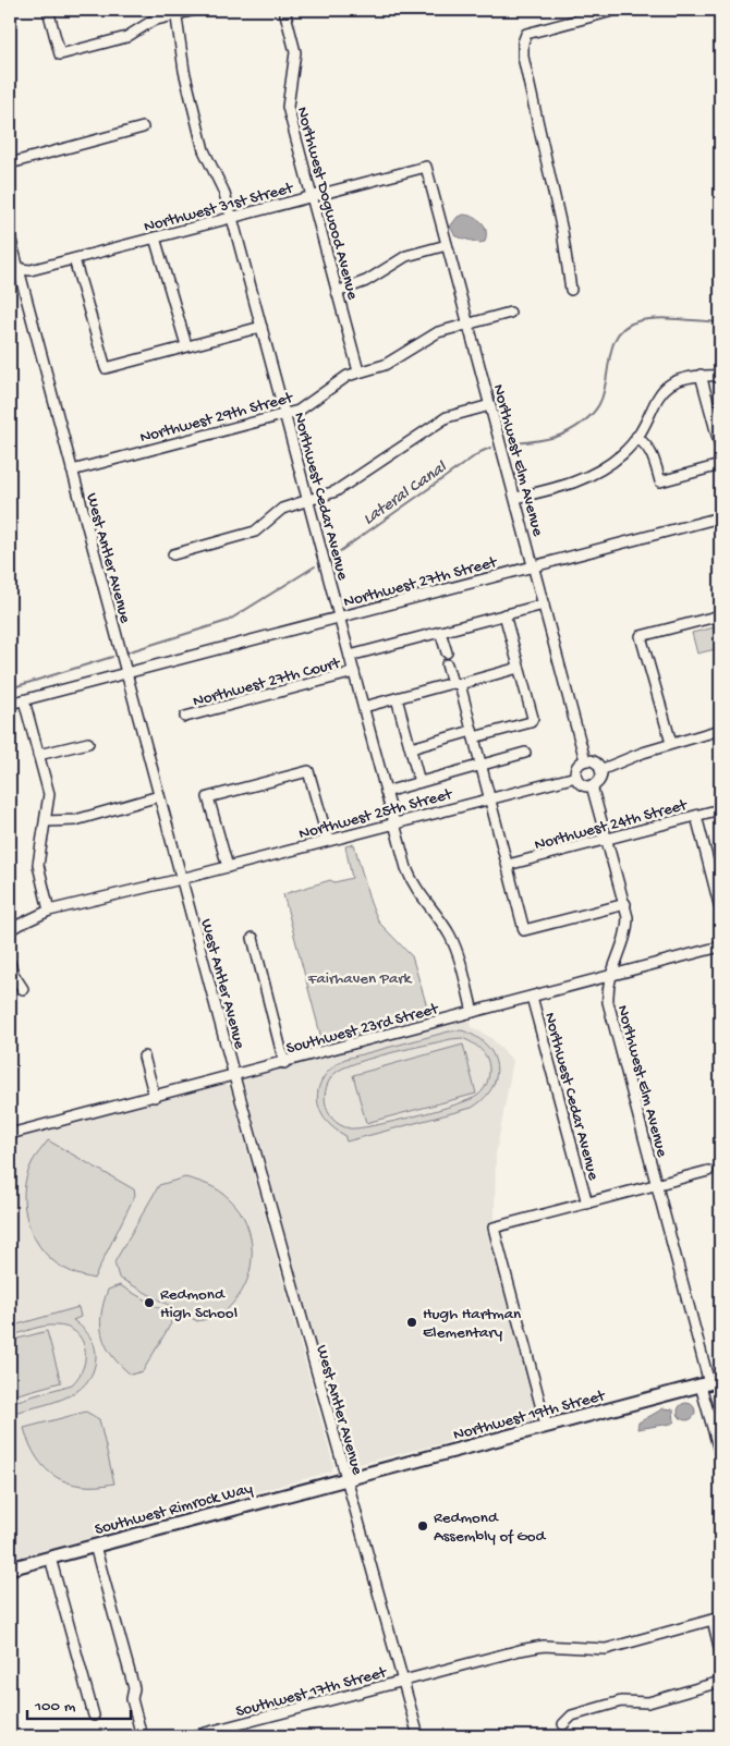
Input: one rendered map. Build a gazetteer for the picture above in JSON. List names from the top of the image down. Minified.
{"streets":{"main road":["Northwest 19th Street","Southwest Rimrock Way"],"street":["Northwest Dogwood Avenue","Northwest 31st Street","Northwest 29th Street","Northwest Elm Avenue","Northwest Cedar Avenue","West Antler Avenue","Northwest 27th Street","Northwest 27th Court","Northwest 25th Street","Northwest 24th Street","Southwest 23rd Street","Southwest 17th Street"]},"crossings":[["Northwest Dogwood Avenue","Northwest 31st Street"],["Northwest Dogwood Avenue","Northwest 29th Street"],["Northwest 31st Street","Northwest Elm Avenue"],["Northwest 31st Street","Northwest Cedar Avenue"],["Northwest 31st Street","West Antler Avenue"],["Northwest 29th Street","Northwest Elm Avenue"],["Northwest 29th Street","Northwest Cedar Avenue"],["Northwest 29th Street","West Antler Avenue"],["Northwest Elm Avenue","Northwest 27th Street"],["Northwest Elm Avenue","Northwest 25th Street"],["Northwest Elm Avenue","Northwest 24th Street"],["Northwest Elm Avenue","Southwest 23rd Street"],["Northwest Elm Avenue","Northwest 19th Street"],["Northwest Cedar Avenue","Northwest 27th Street"],["Northwest Cedar Avenue","Northwest 27th Court"],["Northwest Cedar Avenue","Northwest 25th Street"],["Northwest Cedar Avenue","Southwest 23rd Street"],["West Antler Avenue","Northwest 27th Street"],["West Antler Avenue","Northwest 25th Street"],["West Antler Avenue","Southwest 23rd Street"],["West Antler Avenue","Northwest 19th Street"],["West Antler Avenue","Southwest Rimrock Way"],["West Antler Avenue","Southwest 17th Street"],["Northwest 19th Street","Southwest Rimrock Way"]],"water":["Lateral Canal"],"parks":["Fairhaven Park"],"places":["Redmond High School","Hugh Hartman Elementary","Redmond Assembly of God"],"scale_bar":"100 m"}
